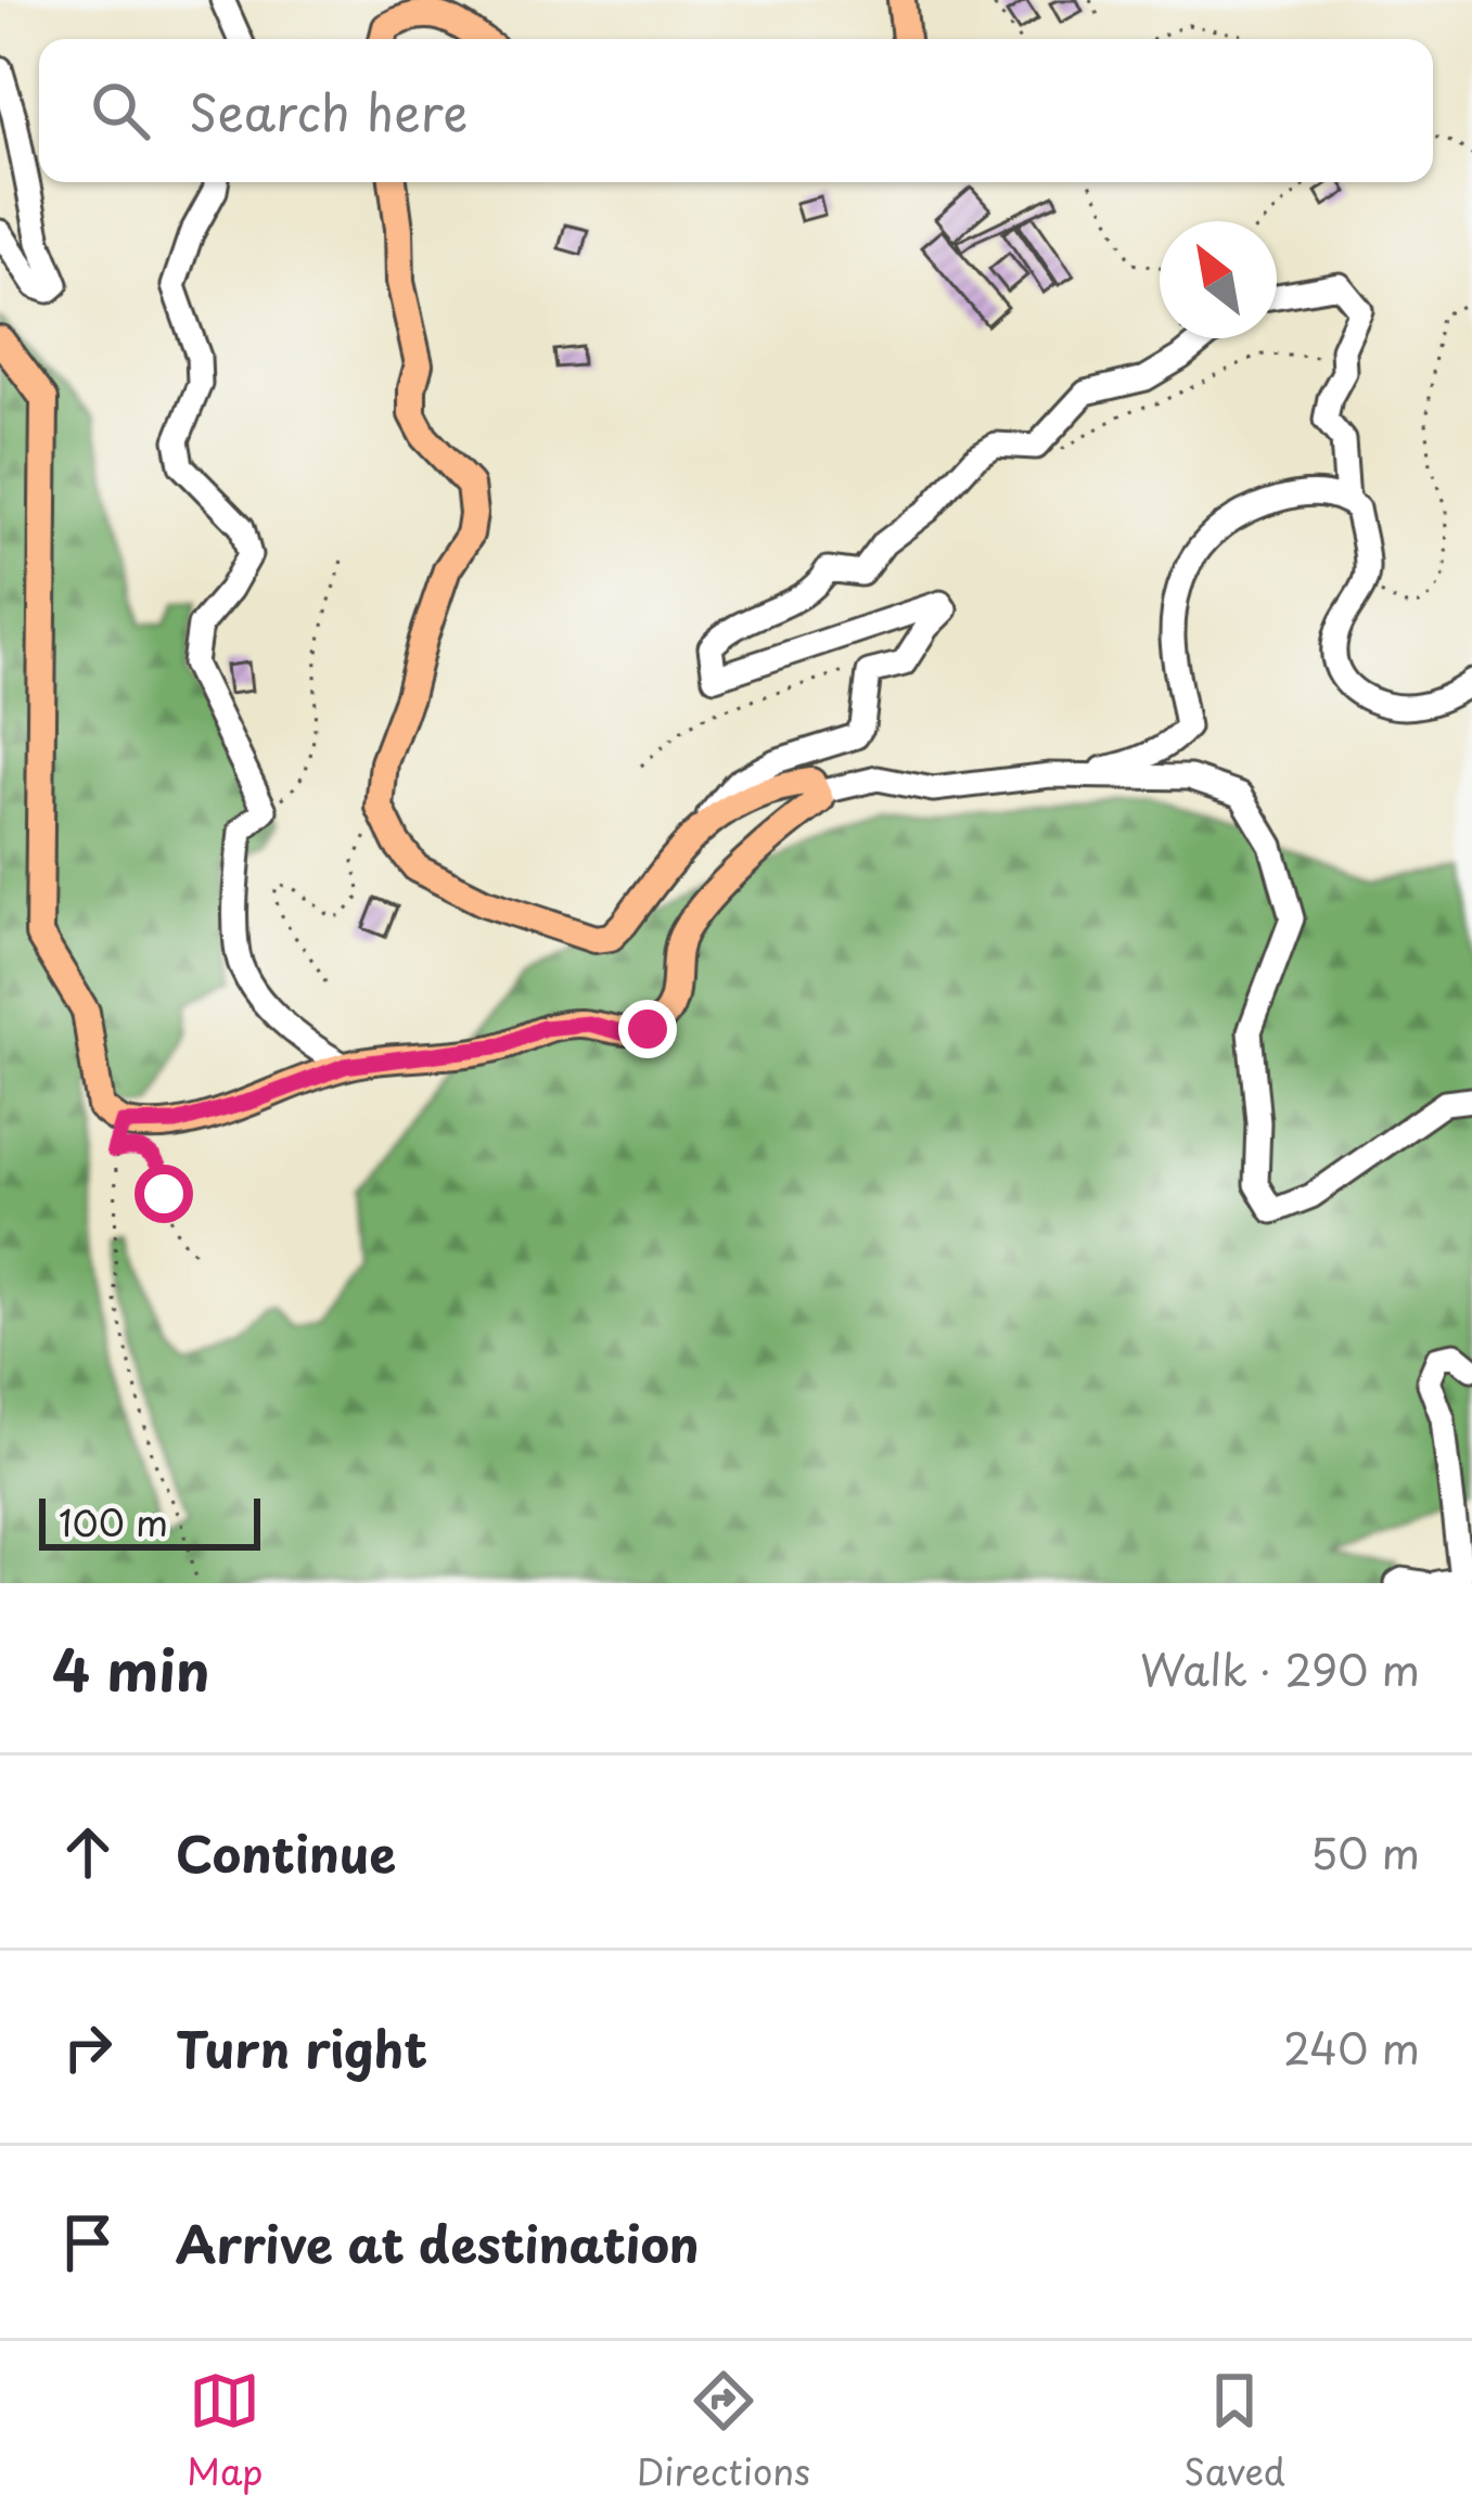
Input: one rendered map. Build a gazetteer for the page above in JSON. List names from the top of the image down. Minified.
{"scale_bar":"100 m","north":"top left","page":{"search":"Search here","scale":"100 m","heading":["4 min","Walk · 290 m"],"list":[["Continue","50 m"],["Turn right","240 m"],"Arrive at destination"],"nav":["Map","Directions","Saved"]}}
